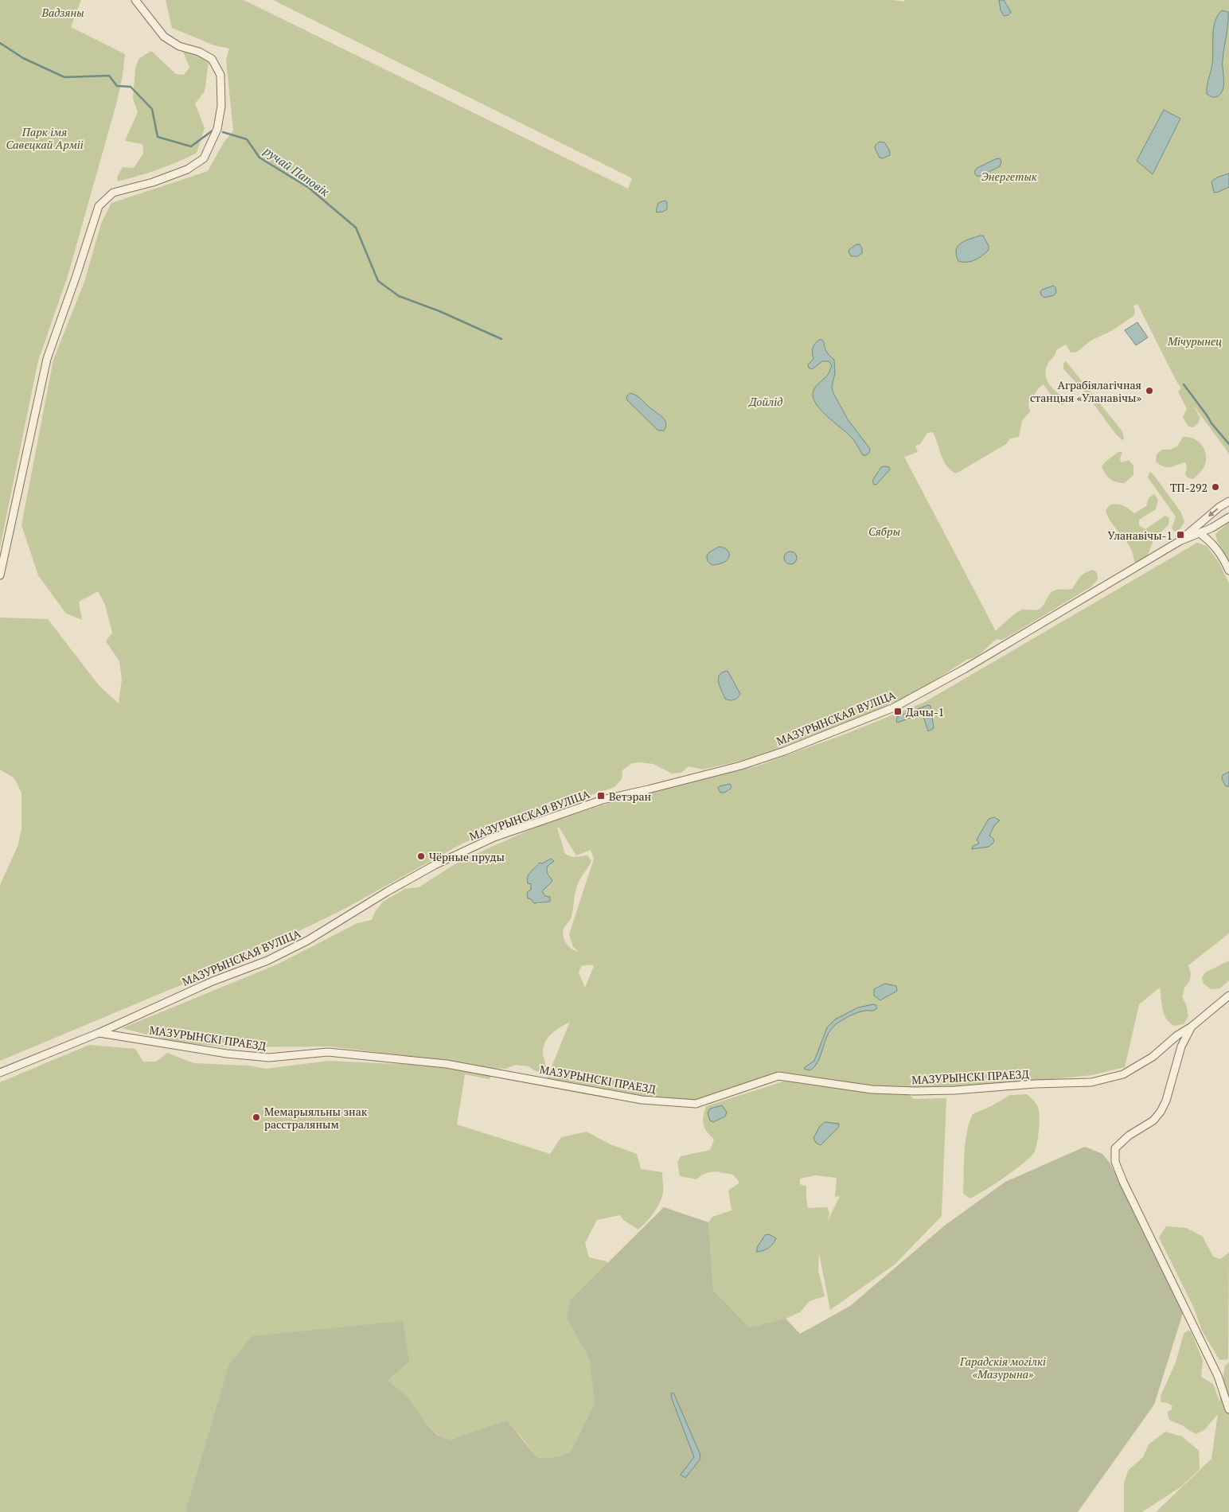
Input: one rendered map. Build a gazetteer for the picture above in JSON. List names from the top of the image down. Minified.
{"streets":{"street":["МАЗУРЫНСКАЯ ВУЛІЦА","МАЗУРЫНСКІ ПРАЕЗД"]},"crossings":[["МАЗУРЫНСКАЯ ВУЛІЦА","МАЗУРЫНСКІ ПРАЕЗД"]],"water":["ручай Паповік"],"parks":["Вадзяны","Парк імя Савецкай Арміі","Энергетык","Мічурынец","Дойлід","Сябры","Гарадскія могілкі «Мазурына»"],"places":{"other":["Аграбіялагічная станцыя «Уланавічы»","ТП-292","Чёрные пруды","Мемарыяльны знак расстраляным"],"transit":["Уланавічы-1","Дачы-1","Ветэран"]}}
